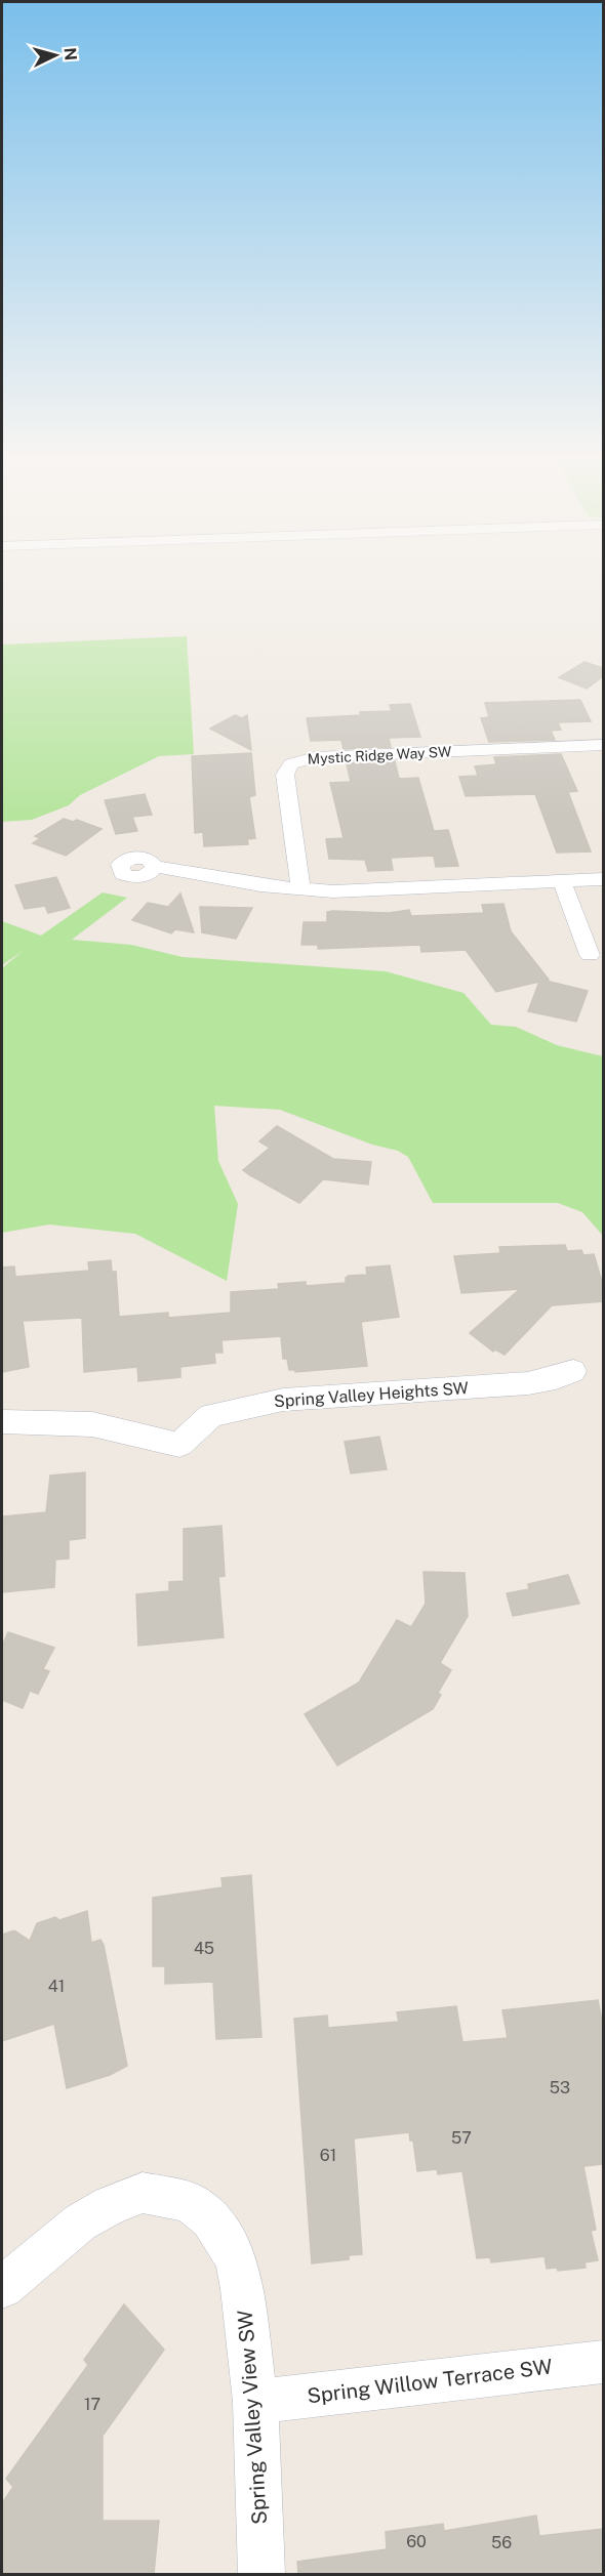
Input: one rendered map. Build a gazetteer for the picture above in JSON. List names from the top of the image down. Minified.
{"streets":{"street":["Mystic Ridge Way SW","Spring Valley Heights SW","Spring Willow Terrace SW","Spring Valley View SW"]},"crossings":[["Spring Willow Terrace SW","Spring Valley View SW"]],"house_numbers":["45","41","53","57","61","17","60","56"],"north":"right"}
